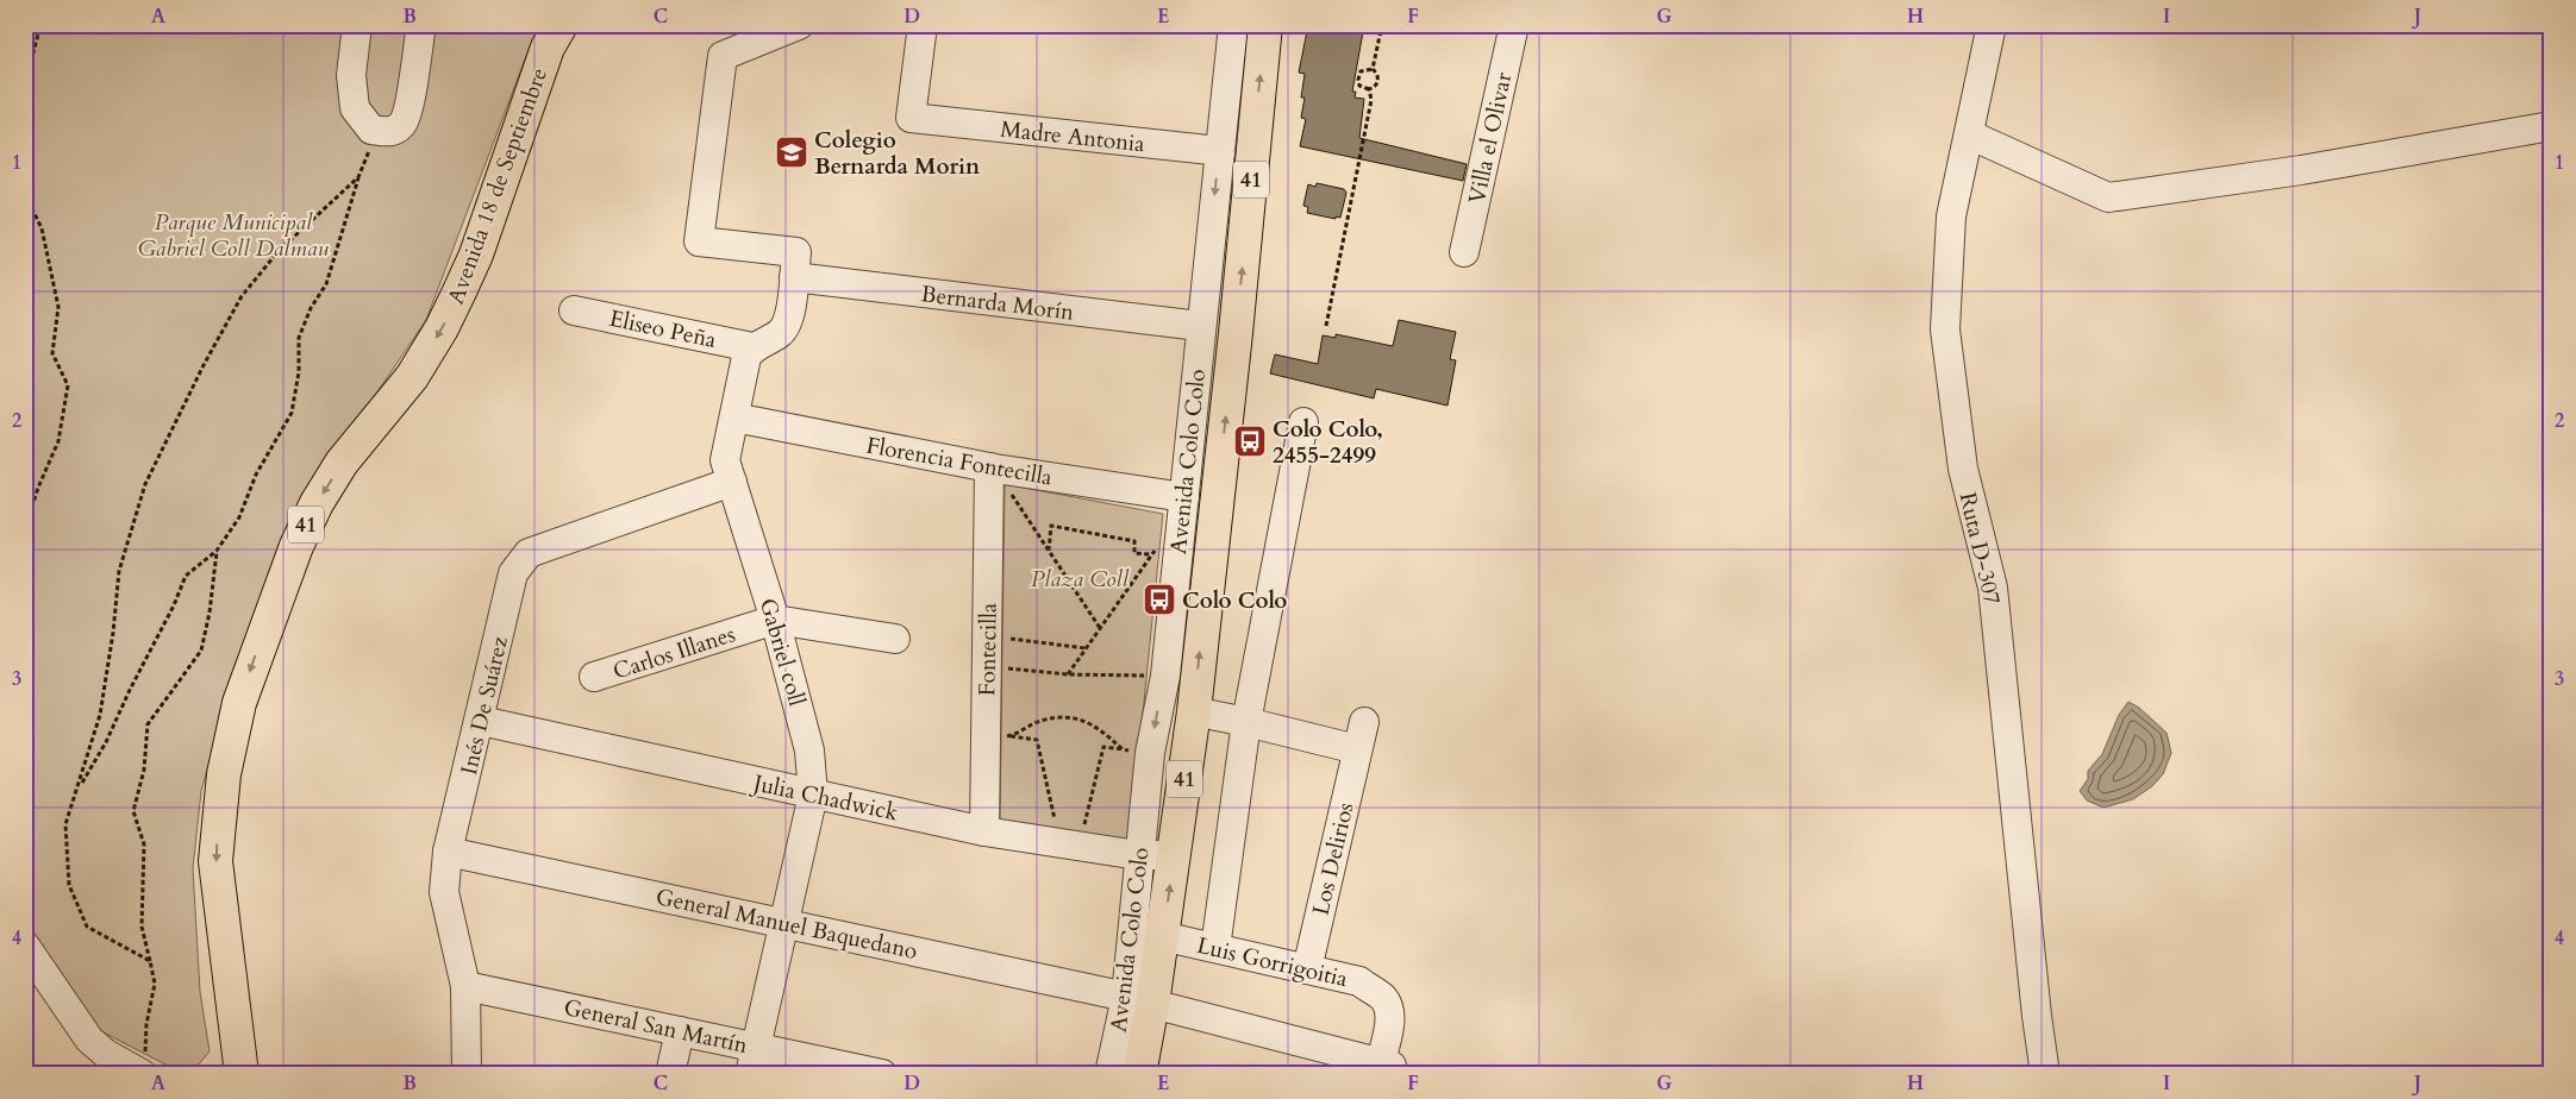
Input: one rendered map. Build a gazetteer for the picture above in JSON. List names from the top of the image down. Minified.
{"streets":{"main road":["41","Avenida 18 de Septiembre","Avenida Colo Colo"],"street":["Madre Antonia","Villa el Olivar","Bernarda Morín","Eliseo Peña","Florencia Fontecilla","Ruta D-307","Fontecilla","Carlos Illanes","Gabriel coll","Inés De Suárez","Julia Chadwick","Los Delirios","General Manuel Baquedano","Luis Gorrigoitia","General San Martín"]},"crossings":[["Madre Antonia","Avenida Colo Colo"],["Bernarda Morín","Avenida Colo Colo"],["Eliseo Peña","Gabriel coll"],["Florencia Fontecilla","Avenida Colo Colo"],["Florencia Fontecilla","Fontecilla"],["Florencia Fontecilla","Gabriel coll"],["Avenida Colo Colo","Julia Chadwick"],["Avenida Colo Colo","General Manuel Baquedano"],["Avenida Colo Colo","Luis Gorrigoitia"],["Fontecilla","Julia Chadwick"],["Carlos Illanes","Gabriel coll"],["Gabriel coll","Inés De Suárez"],["Gabriel coll","Julia Chadwick"],["Gabriel coll","General Manuel Baquedano"],["Gabriel coll","General San Martín"],["Inés De Suárez","Julia Chadwick"],["Inés De Suárez","General Manuel Baquedano"],["Inés De Suárez","General San Martín"],["Los Delirios","Luis Gorrigoitia"],["General Manuel Baquedano","Luis Gorrigoitia"]],"one_way":["Avenida 18 de Septiembre"],"parks":["Parque Municipal Gabriel Coll Dalmau","Plaza Coll"],"places":{"school or university":["Colegio Bernarda Morin"],"bus stop":["Colo Colo, 2455-2499","Colo Colo"]},"grid":{"columns":["A","B","C","D","E","F","G","H","I","J"],"rows":["1","2","3","4"]}}
